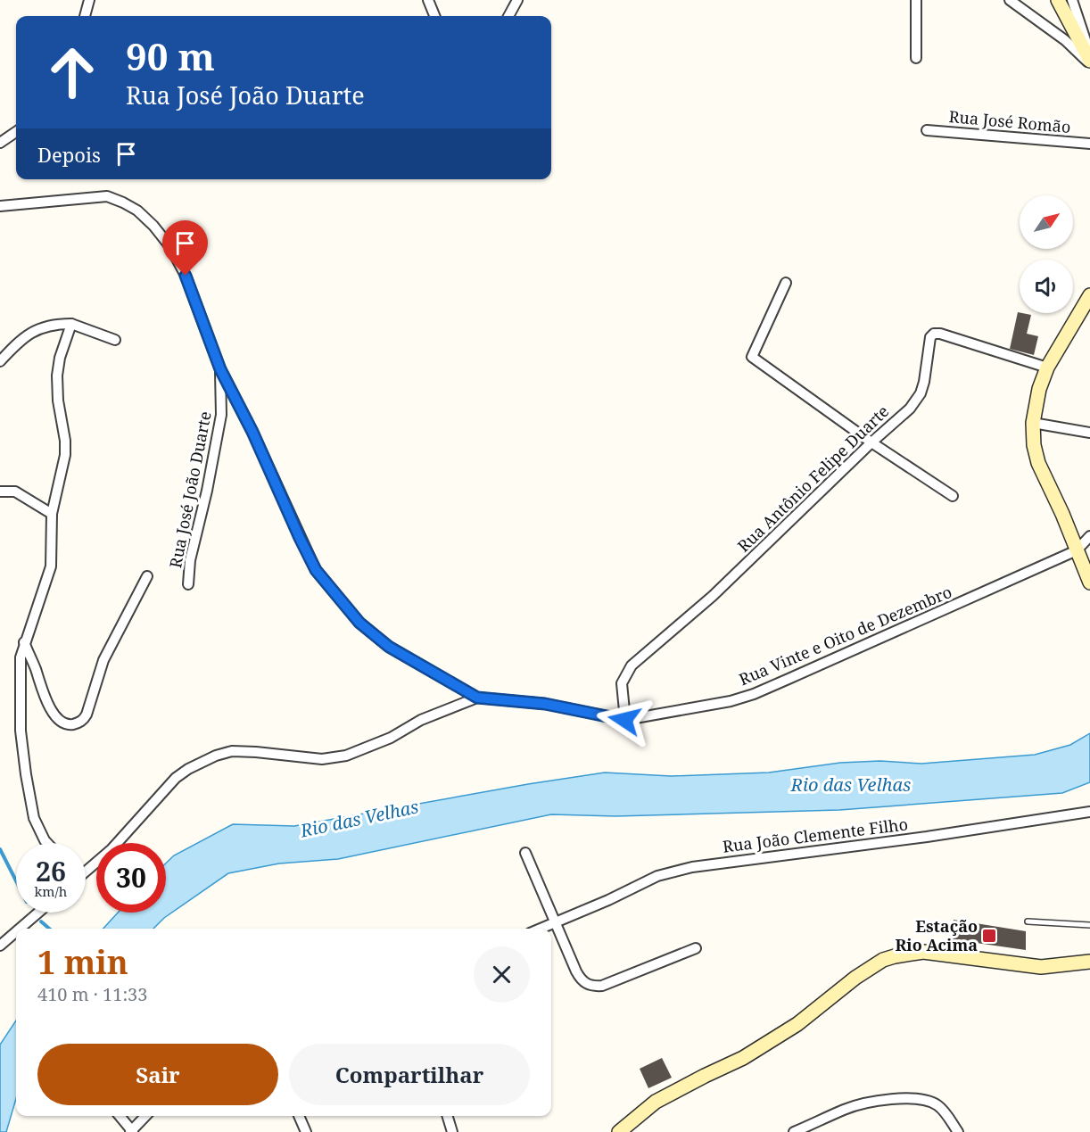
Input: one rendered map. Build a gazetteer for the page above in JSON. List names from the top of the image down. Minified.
{"streets":{"street":["Rua José Romão","Rua Antônio Felipe Duarte","Rua José João Duarte","Rua Vinte e Oito de Dezembro","Rua João Clemente Filho"]},"crossings":[["Rua Antônio Felipe Duarte","Rua Vinte e Oito de Dezembro"],["Rua José João Duarte","Rua Vinte e Oito de Dezembro"]],"water":["Rio das Velhas"],"places":{"transit":["Estação Rio Acima"]},"north":"top right","page":{"turn":["90 m","Rua José João Duarte"],"then":"Depois","speed":"26 km/h","limit":"30","heading":["1 min","410 m · 11:33"],"buttons":["Sair","Compartilhar"]}}
